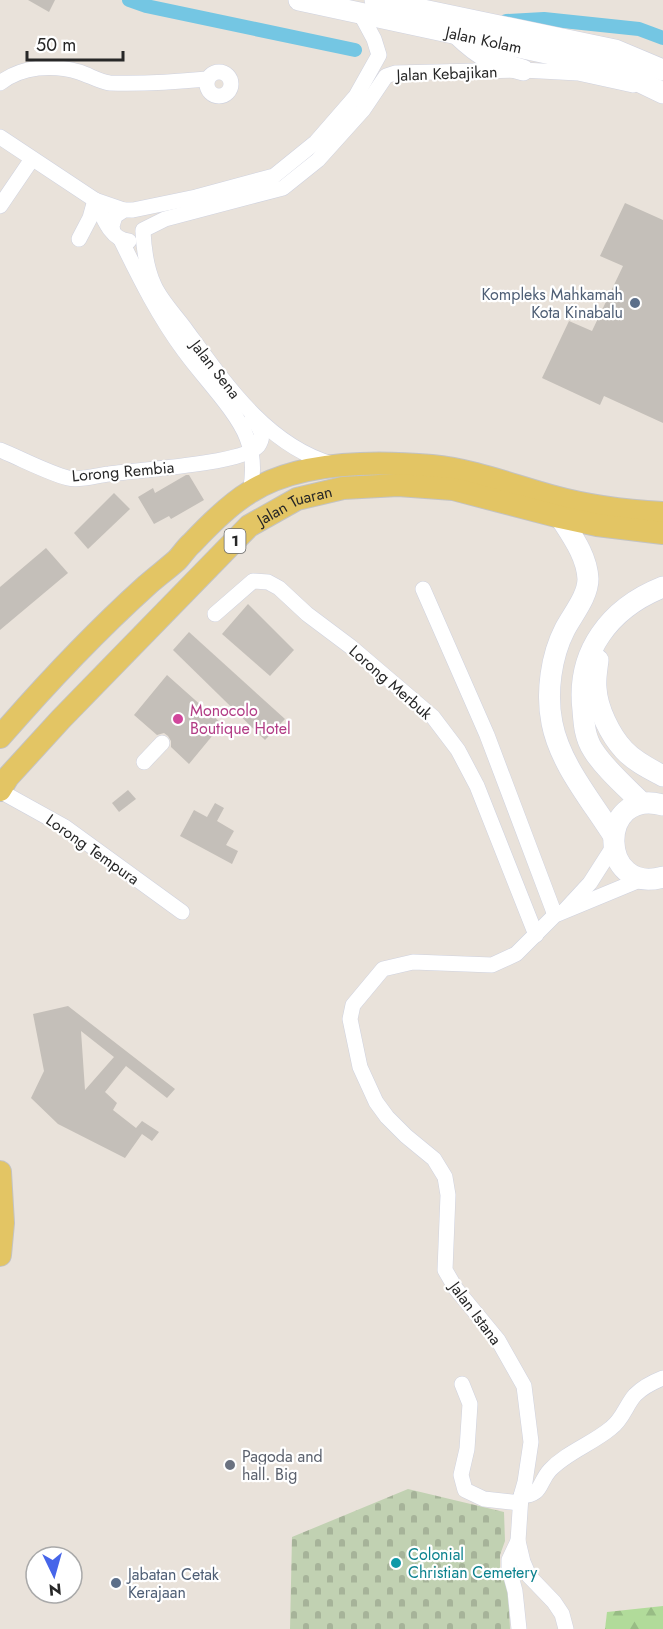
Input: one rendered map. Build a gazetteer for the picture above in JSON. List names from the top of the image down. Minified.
{"streets":{"main road":["Jalan Kolam","Jalan Tuaran","1"],"street":["Jalan Kebajikan","Jalan Sena","Lorong Rembia","Lorong Merbuk","Lorong Tempura","Jalan Istana"]},"crossings":[["Jalan Kolam","Jalan Kebajikan"],["Jalan Kebajikan","Jalan Sena"],["Jalan Sena","Lorong Rembia"],["Jalan Sena","Jalan Tuaran"],["Jalan Tuaran","Lorong Tempura"],["Lorong Merbuk","Jalan Istana"]],"places":["Kompleks Mahkamah Kota Kinabalu","Monocolo Boutique Hotel","Pagoda and hall. Big","Colonial Christian Cemetery","Jabatan Cetak Kerajaan"],"scale_bar":"50 m","north":"bottom"}
